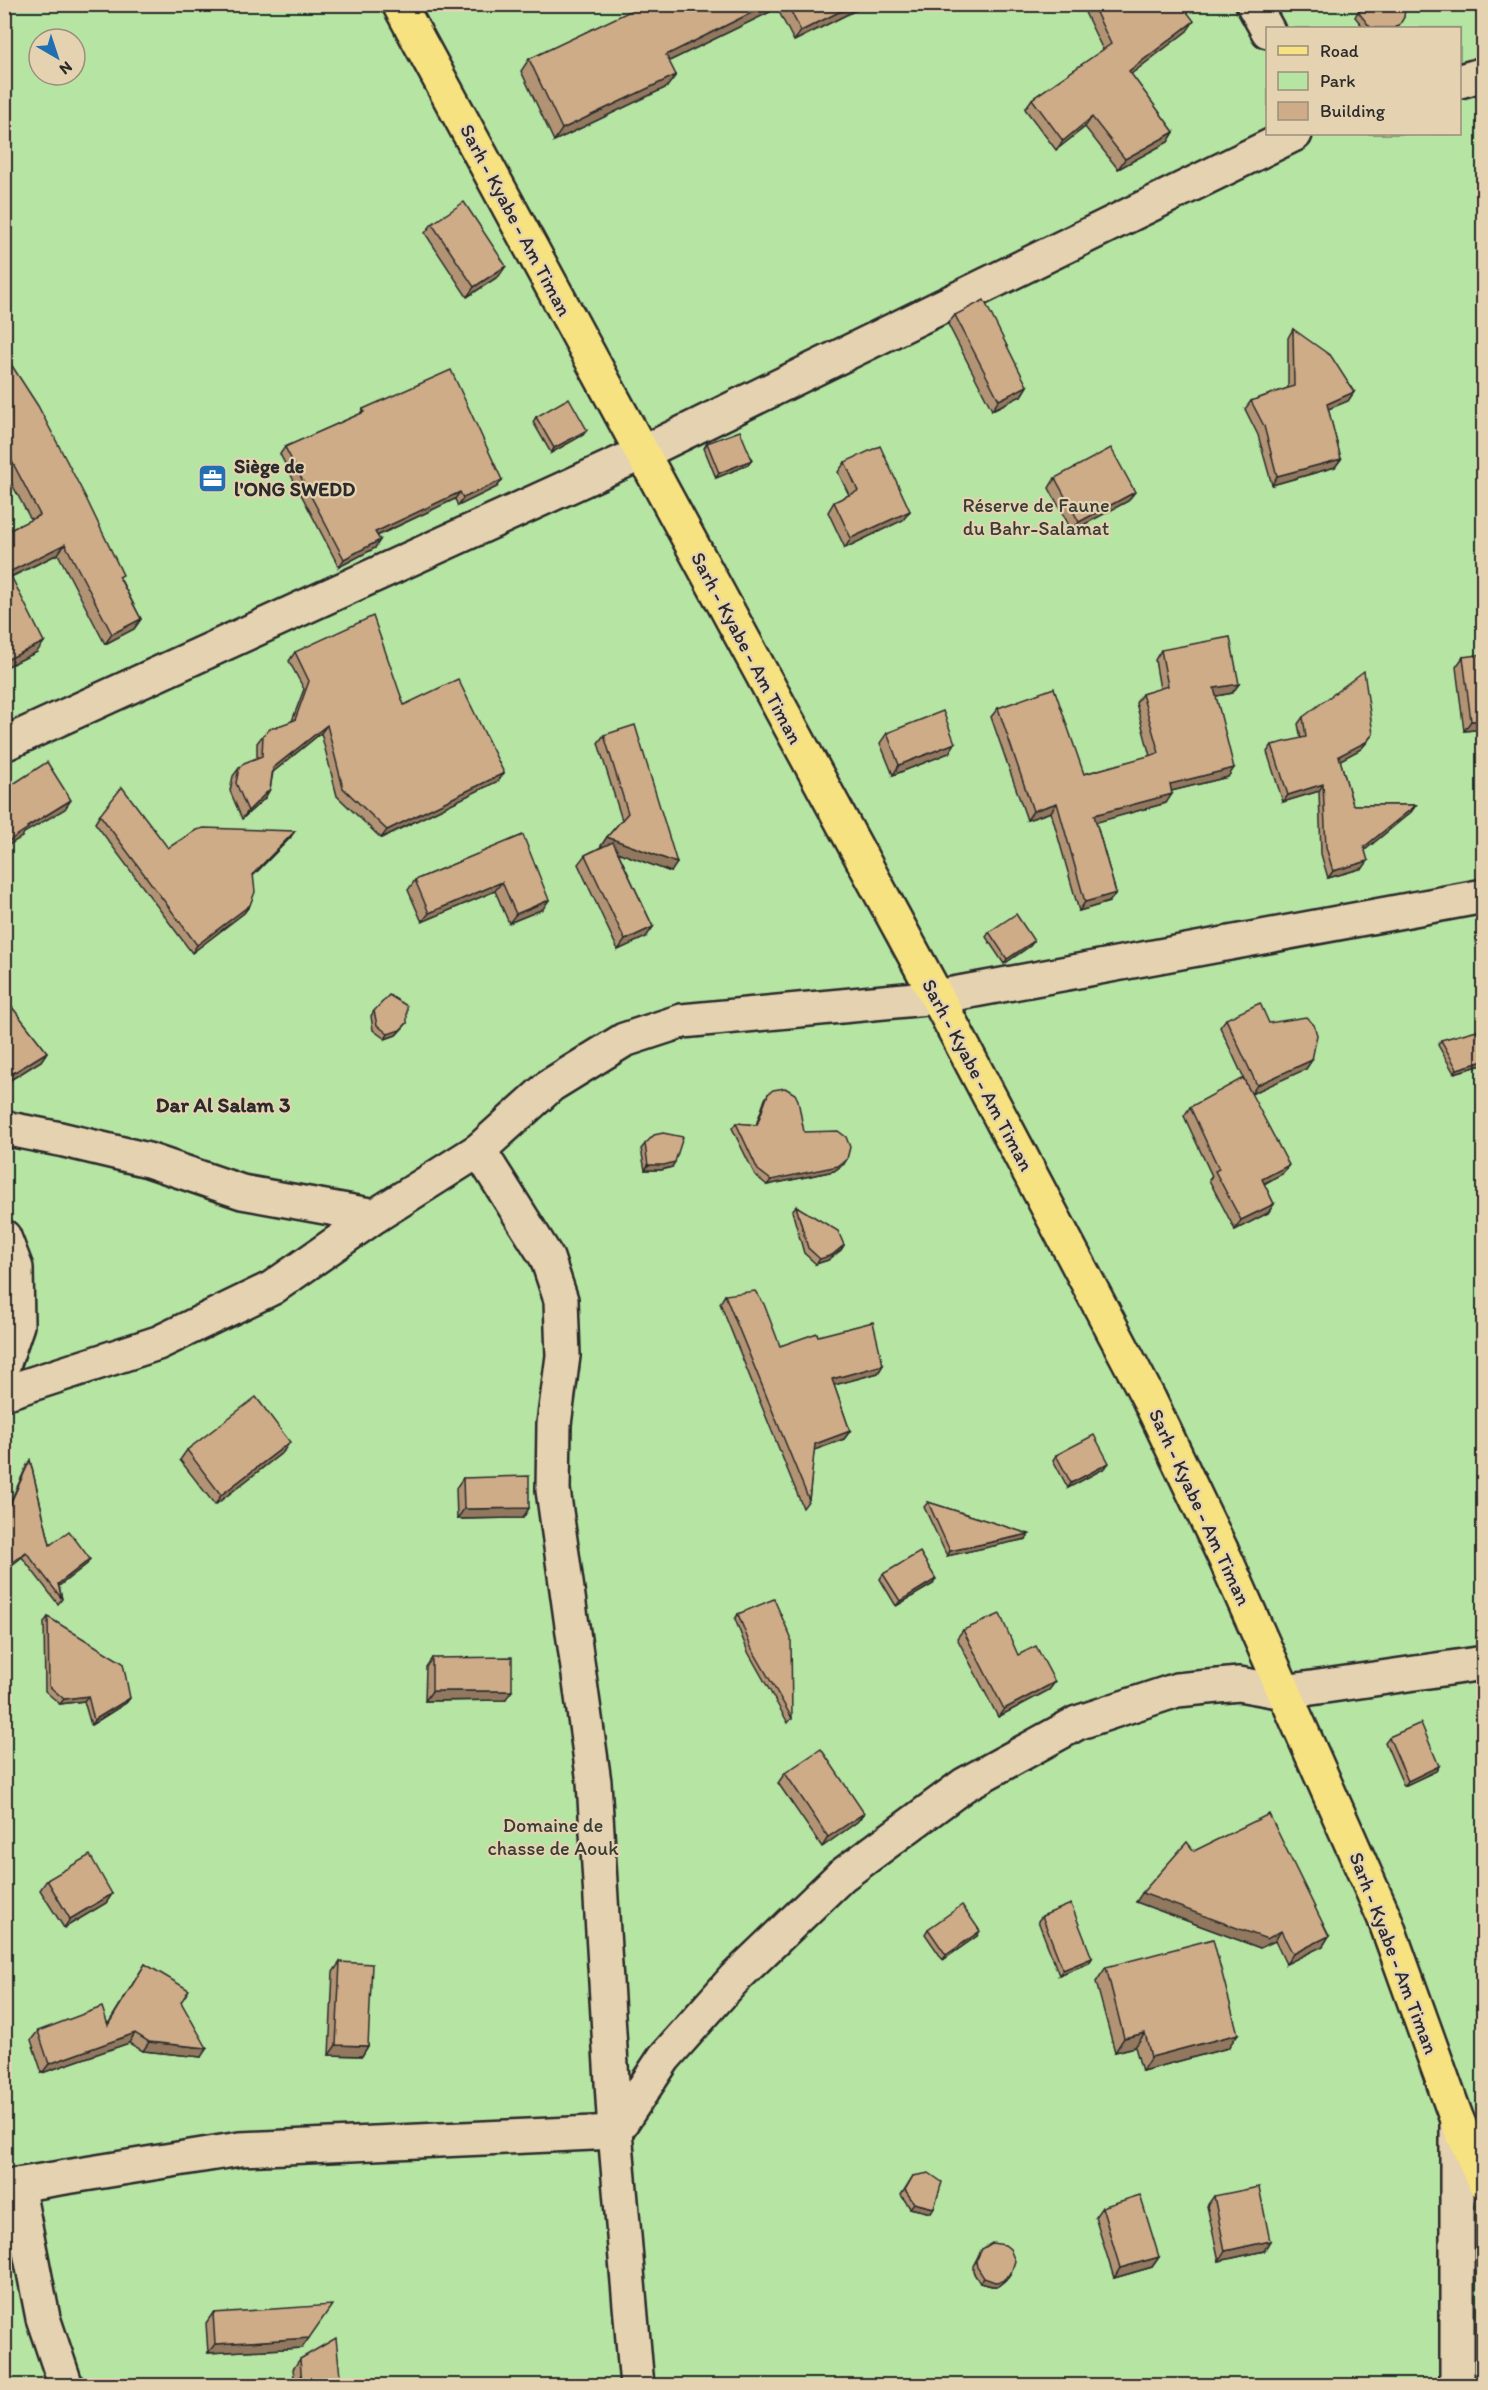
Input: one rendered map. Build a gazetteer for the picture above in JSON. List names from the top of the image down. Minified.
{"streets":{"main road":["Sarh - Kyabe - Am Timan"]},"districts":["Dar Al Salam 3"],"parks":["Réserve de Faune du Bahr-Salamat","Domaine de chasse de Aouk"],"places":{"office":["Siège de l'ONG SWEDD"]},"legend":["Road","Park","Building"],"north":"bottom right"}
